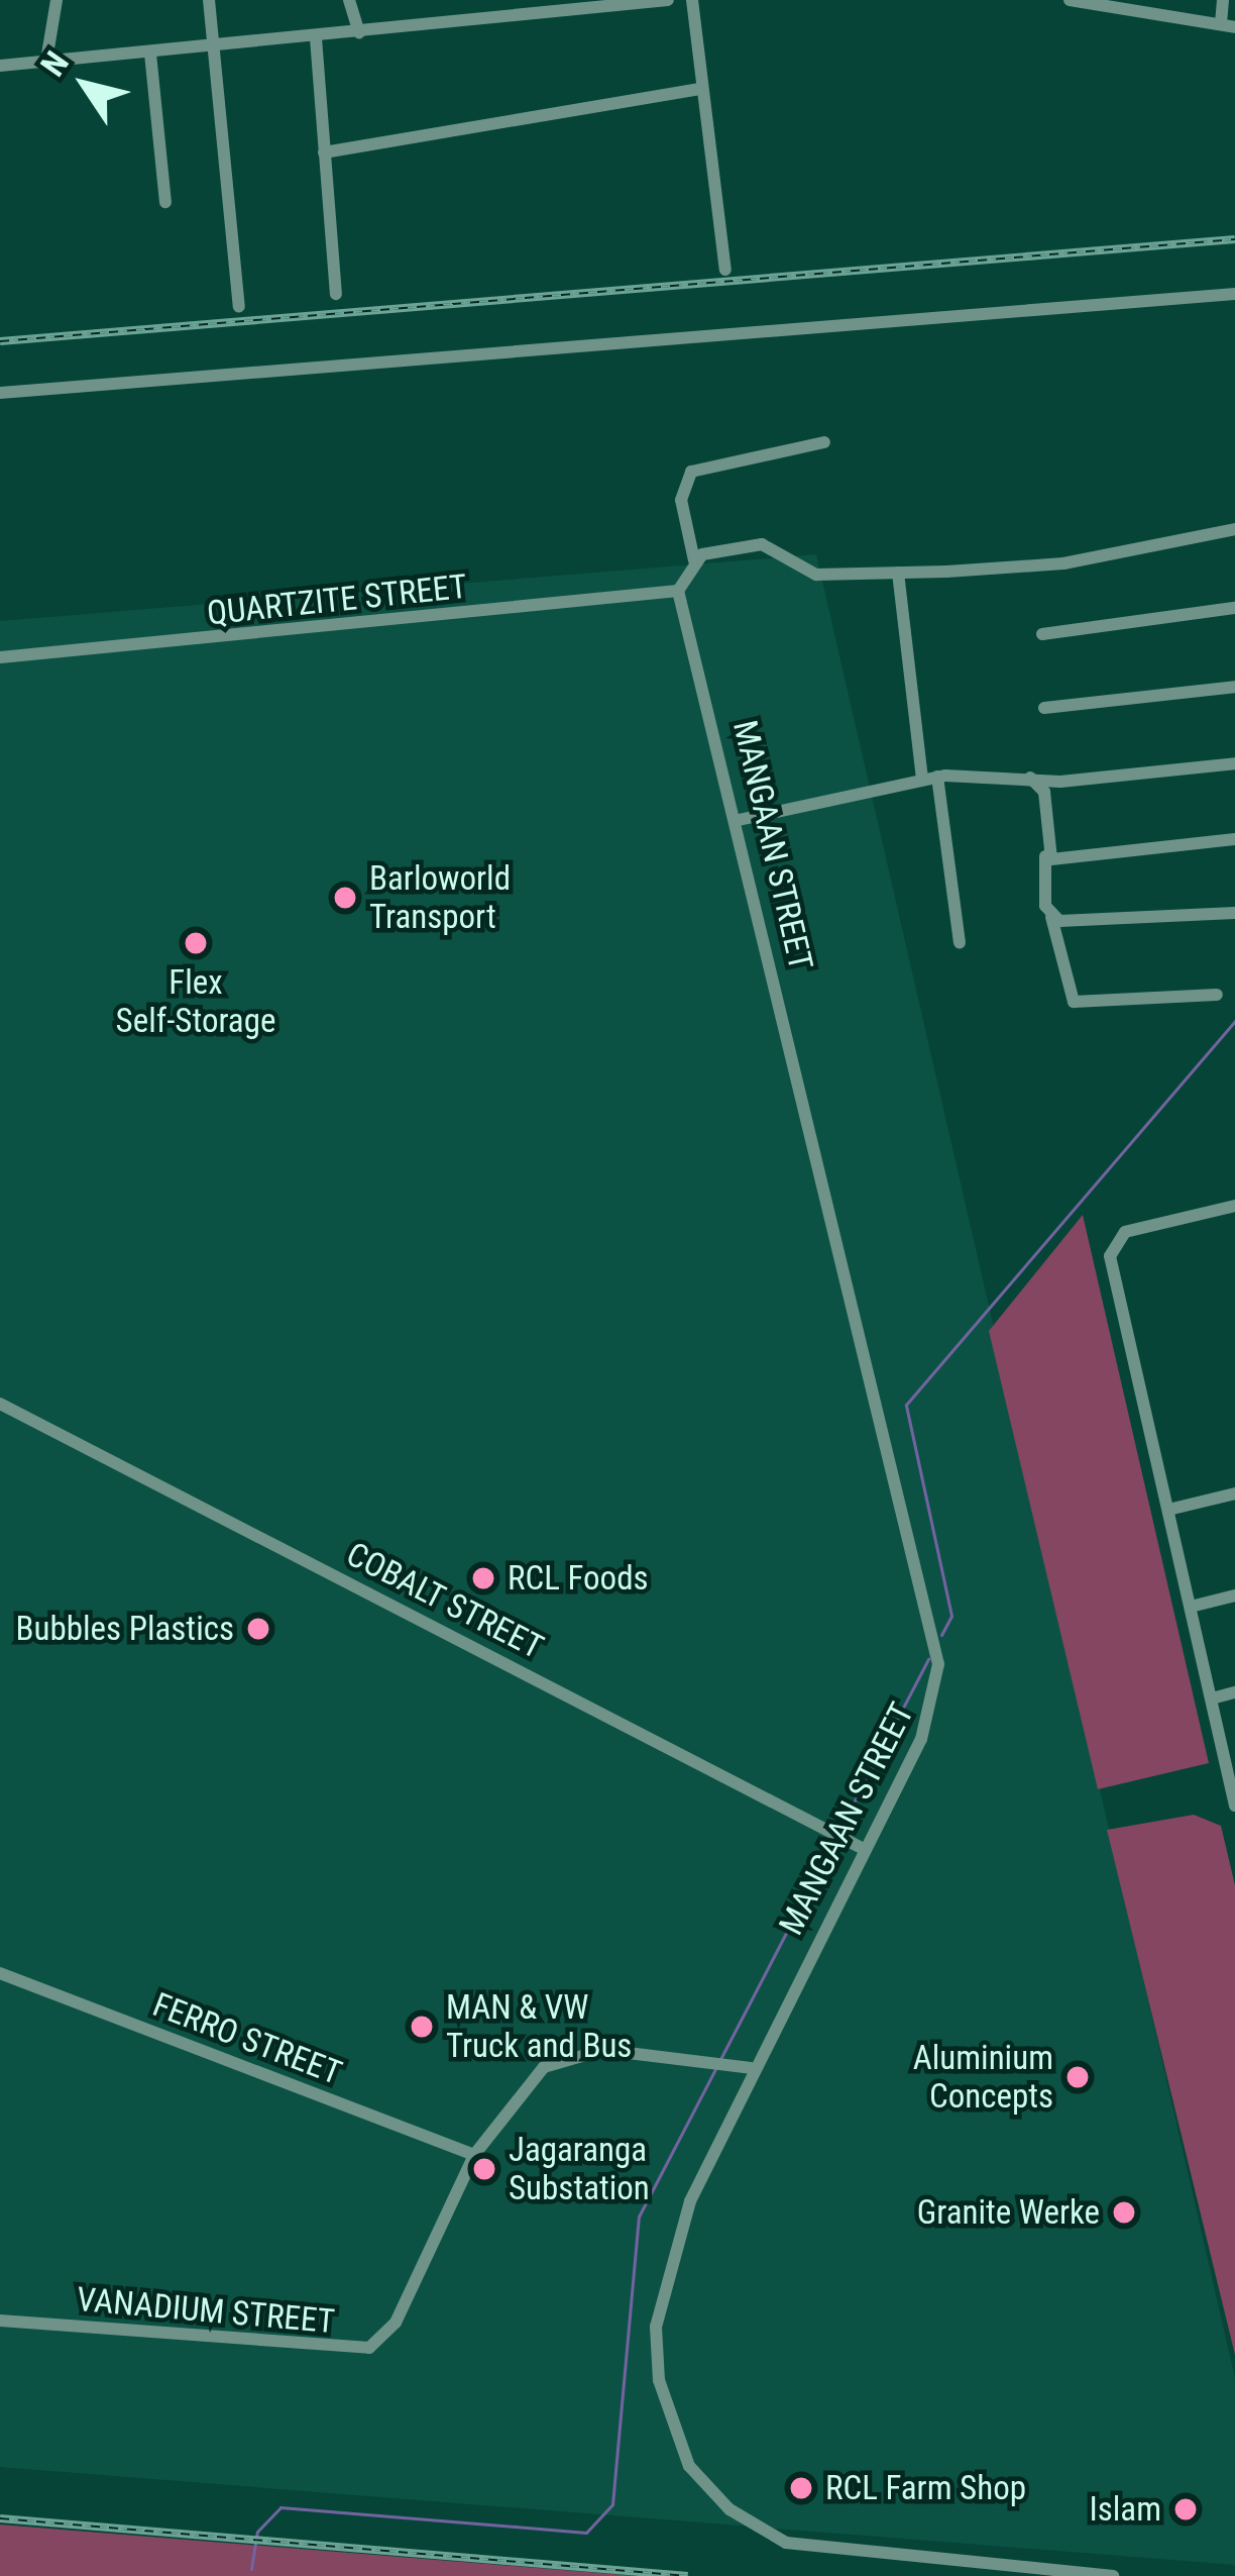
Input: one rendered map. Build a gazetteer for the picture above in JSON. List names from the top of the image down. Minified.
{"streets":{"street":["QUARTZITE STREET","MANGAAN STREET","COBALT STREET","FERRO STREET","VANADIUM STREET"]},"crossings":[["QUARTZITE STREET","MANGAAN STREET"],["MANGAAN STREET","COBALT STREET"],["MANGAAN STREET","VANADIUM STREET"],["FERRO STREET","VANADIUM STREET"]],"places":["Barloworld Transport","Flex Self-Storage","RCL Foods","Bubbles Plastics","MAN & VW Truck and Bus","Aluminium Concepts","Jagaranga Substation","Granite Werke","RCL Farm Shop","Islam"],"north":"top left"}
